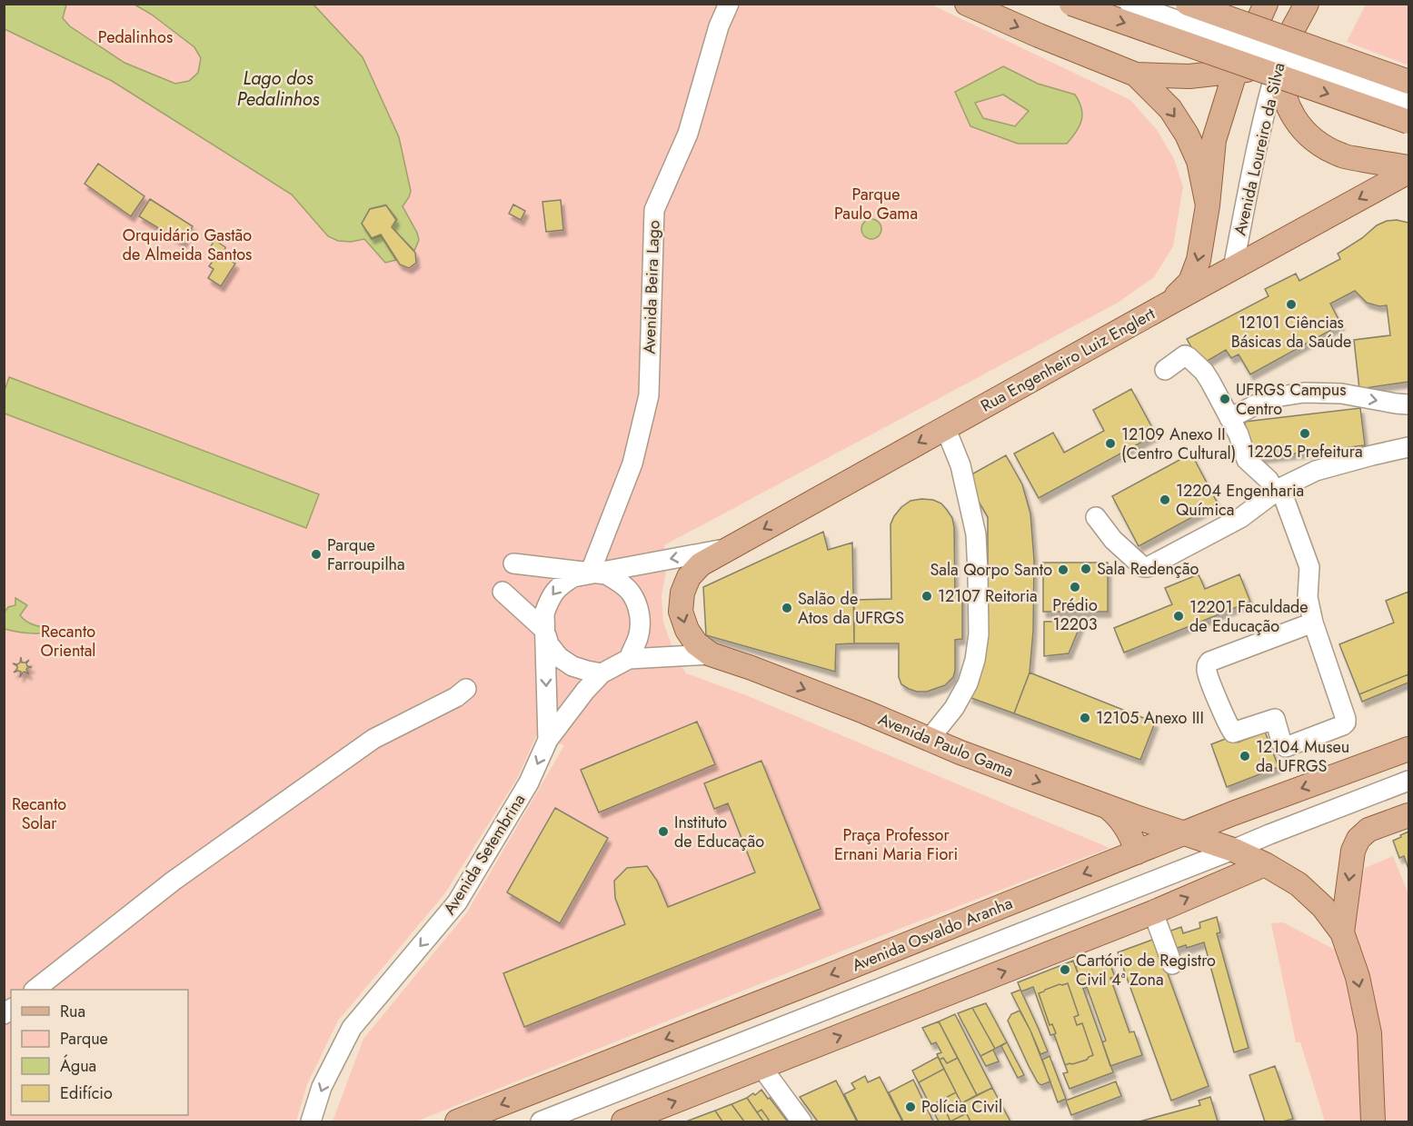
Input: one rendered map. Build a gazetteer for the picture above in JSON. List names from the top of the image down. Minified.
{"streets":{"main road":["Avenida Loureiro da Silva","Rua Engenheiro Luiz Englert","Avenida Paulo Gama","Avenida Osvaldo Aranha"],"street":["Avenida Beira Lago","Avenida Setembrina"]},"crossings":[["Avenida Loureiro da Silva","Rua Engenheiro Luiz Englert"],["Avenida Beira Lago","Avenida Paulo Gama"],["Avenida Beira Lago","Avenida Setembrina"],["Rua Engenheiro Luiz Englert","Avenida Paulo Gama"],["Rua Engenheiro Luiz Englert","Avenida Setembrina"],["Avenida Paulo Gama","Avenida Setembrina"],["Avenida Paulo Gama","Avenida Osvaldo Aranha"]],"one_way":["Rua Engenheiro Luiz Englert","Avenida Paulo Gama","Avenida Setembrina"],"water":["Lago dos Pedalinhos"],"parks":["Pedalinhos","Parque Paulo Gama","Orquidário Gastão de Almeida Santos","Recanto Oriental","Recanto Solar","Praça Professor Ernani Maria Fiori"],"places":["12101 Ciências Básicas da Saúde","UFRGS Campus Centro","12205 Prefeitura","12109 Anexo II (Centro Cultural)","12204 Engenharia Química","Parque Farroupilha","Sala Redenção","Sala Qorpo Santo","Prédio 12203","12107 Reitoria","Salão de Atos da UFRGS","12201 Faculdade de Educação","12105 Anexo III","12104 Museu da UFRGS","Instituto de Educação","Cartório de Registro Civil 4ª Zona","Polícia Civil"],"legend":["Rua","Parque","Água","Edifício"]}
